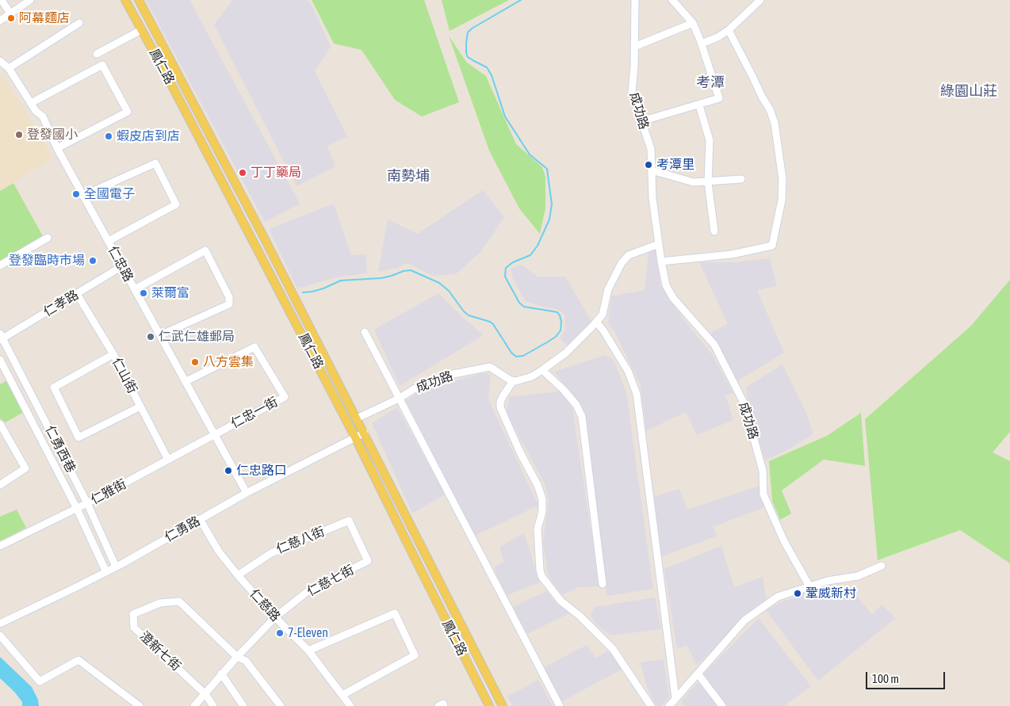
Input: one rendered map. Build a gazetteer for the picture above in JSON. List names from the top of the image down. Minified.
{"streets":{"main road":["鳳仁路"],"street":["成功路","仁忠路","仁孝路","仁山街","仁忠一街","仁勇西巷","仁雅街","仁勇路","仁慈八街","仁慈七街","仁慈路","澄新七街"]},"crossings":[["鳳仁路","成功路"],["鳳仁路","仁勇路"],["仁忠路","仁孝路"],["仁忠路","仁忠一街"],["仁忠路","仁雅街"],["仁忠路","仁勇路"],["仁孝路","仁山街"],["仁孝路","仁勇西巷"],["仁山街","仁雅街"],["仁忠一街","仁雅街"],["仁勇西巷","仁雅街"],["仁勇西巷","仁勇路"],["仁勇路","仁慈路"],["仁慈八街","仁慈七街"],["仁慈八街","仁慈路"],["仁慈七街","仁慈路"]],"districts":["考潭","綠園山莊","南勢埔"],"places":["阿幕麵店","登發國小","蝦皮店到店","考潭里","丁丁藥局","全國電子","登發臨時市場","萊爾富","仁武仁雄郵局","八方雲集","仁忠路口","鞏威新村","7-Eleven"],"scale_bar":"100 m"}
